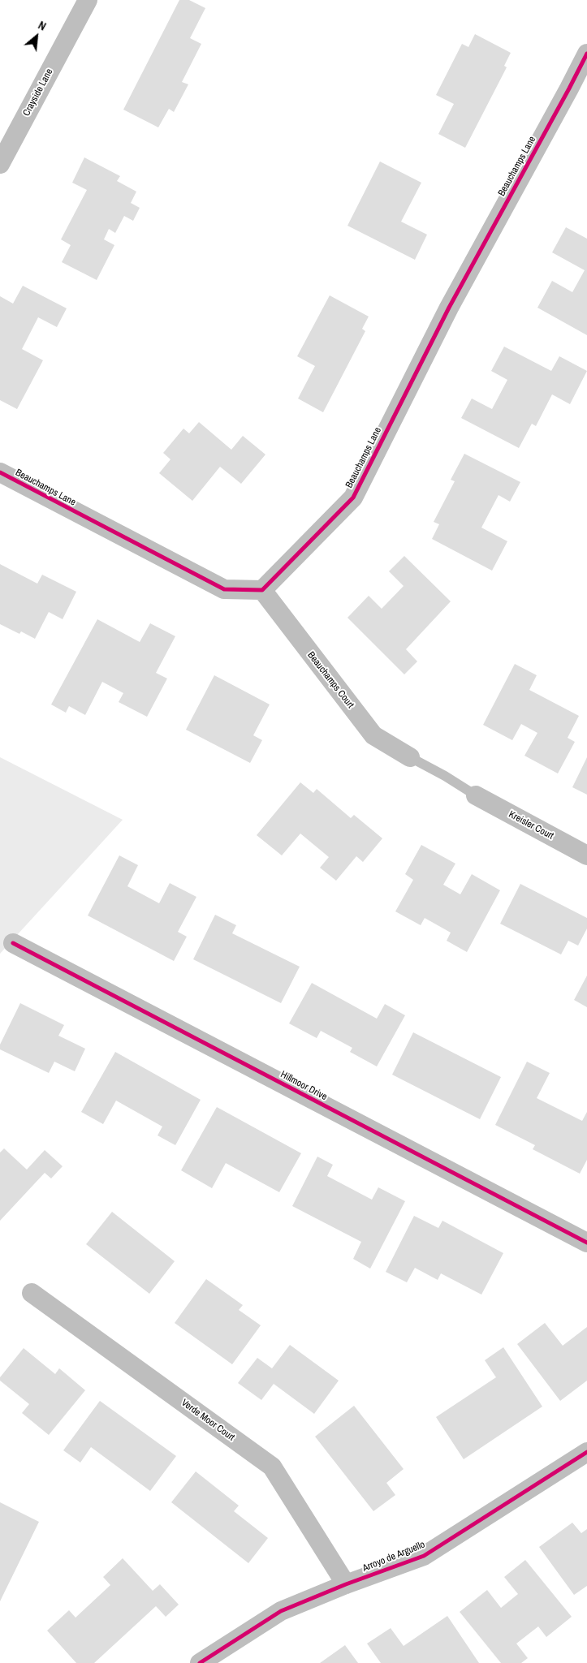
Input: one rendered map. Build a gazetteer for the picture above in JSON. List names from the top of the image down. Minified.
{"streets":{"street":["Crayside Lane","Beauchamps Lane","Beauchamps Court","Kreisler Court","Hillmoor Drive","Verde Moor Court","Arroyo de Arguello"]},"crossings":[["Beauchamps Lane","Beauchamps Court"],["Verde Moor Court","Arroyo de Arguello"]],"north":"top right"}
